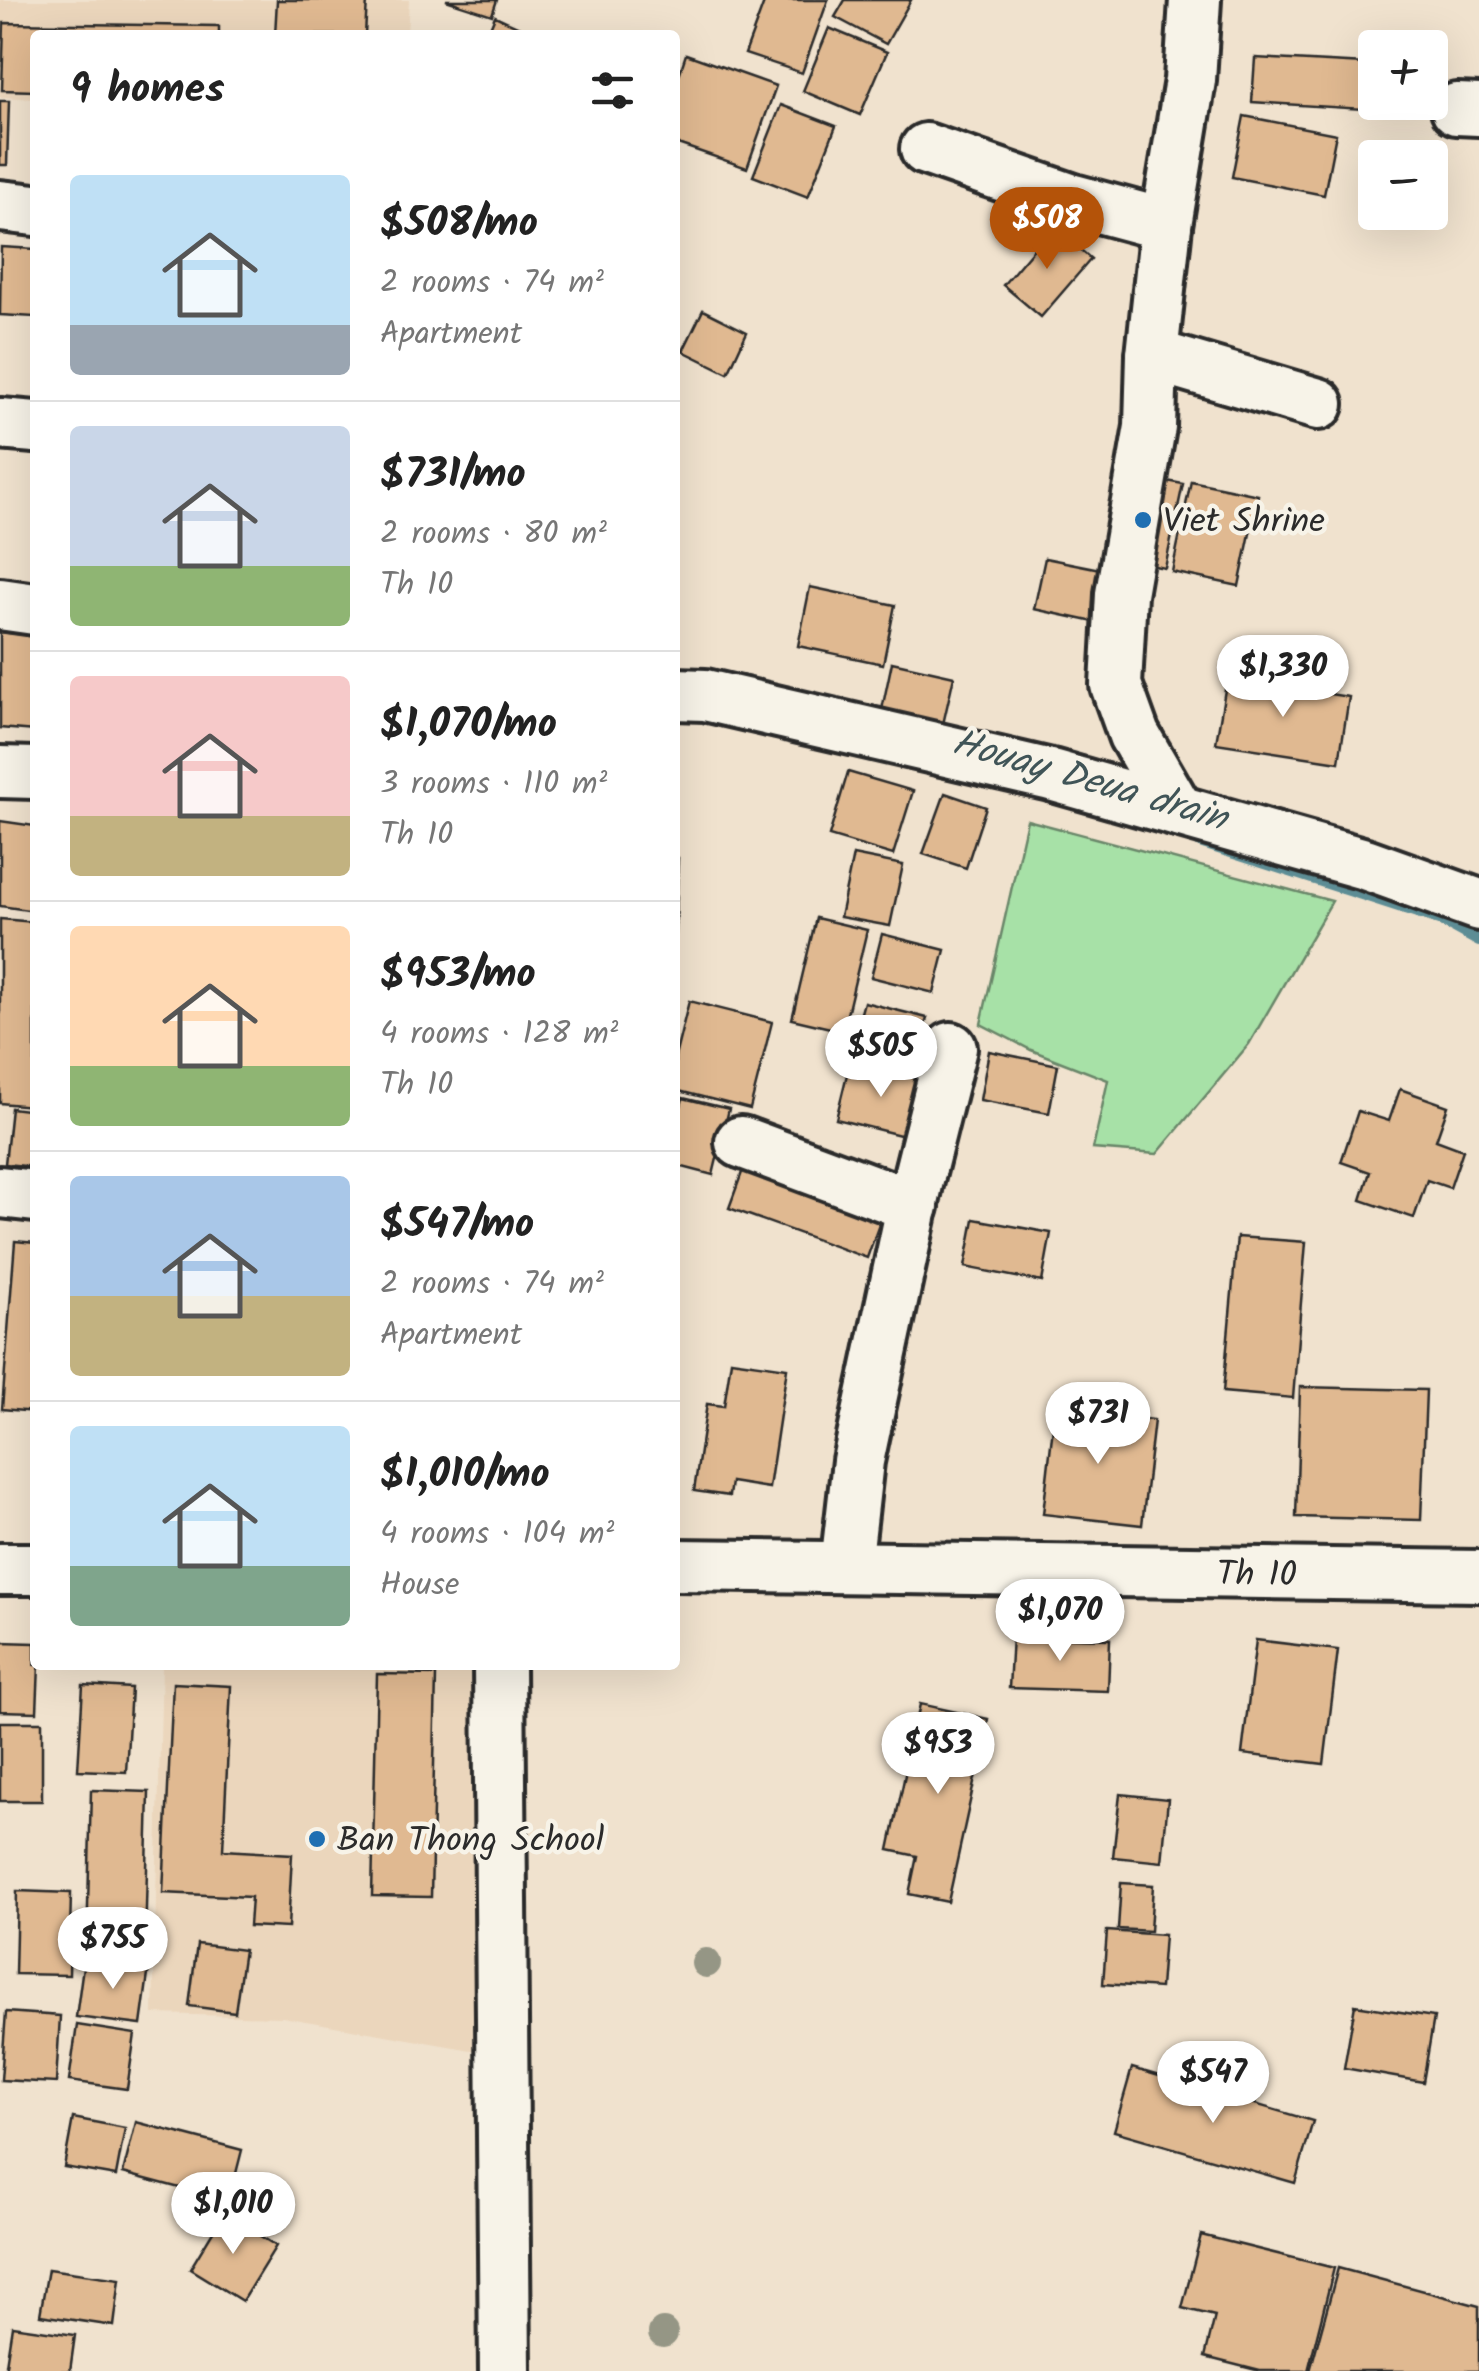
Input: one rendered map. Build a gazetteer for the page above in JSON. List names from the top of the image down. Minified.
{"streets":{"street":["Th 10"]},"water":["Houay Deua drain"],"places":["Viet Shrine","Ban Thong School"],"page":{"map_buttons":["+","−"],"heading":"9 homes","list":[{"name":"$508/mo","note":"2 rooms · 74 m² · Apartment"},{"name":"$731/mo","note":"2 rooms · 80 m² · Th 10"},{"name":"$1,070/mo","note":"3 rooms · 110 m² · Th 10"},{"name":"$953/mo","note":"4 rooms · 128 m² · Th 10"},{"name":"$547/mo","note":"2 rooms · 74 m² · Apartment"},{"name":"$1,010/mo","note":"4 rooms · 104 m² · House"}],"price":["$508","$1,330","$505","$731","$1,070","$953","$755","$547","$1,010"]}}
